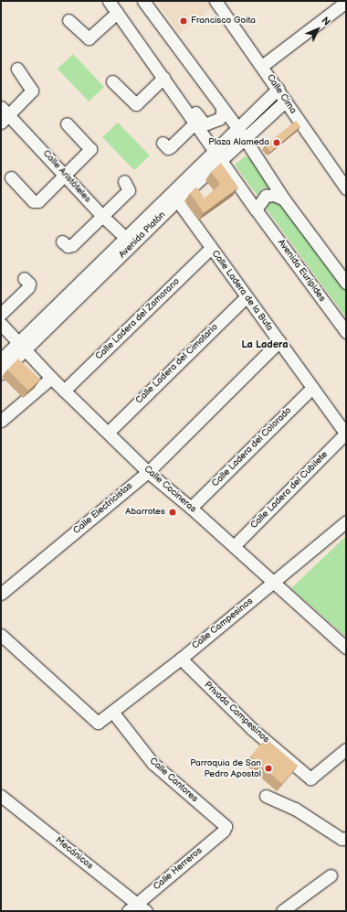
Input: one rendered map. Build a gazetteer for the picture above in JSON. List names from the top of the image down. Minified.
{"streets":{"street":["Calle Cima","Calle Aristóteles","Avenida Platón","Avenida Euripides","Calle Ladera de la Bufa","Calle Ladera del Zamorano","Calle Ladera del Cimatario","Calle Ladera del Colorado","Calle Cocineras","Calle Ladera del Cubilete","Calle Electricistas","Calle Campesinos","Privada Campesinos","Calle Cantores","Mecánicos","Calle Herreros"]},"crossings":[["Calle Cima","Avenida Platón"],["Calle Aristóteles","Avenida Platón"],["Avenida Platón","Avenida Euripides"],["Avenida Platón","Calle Ladera de la Bufa"],["Avenida Platón","Calle Cocineras"],["Calle Ladera de la Bufa","Calle Ladera del Zamorano"],["Calle Ladera de la Bufa","Calle Ladera del Cimatario"],["Calle Ladera de la Bufa","Calle Ladera del Colorado"],["Calle Ladera de la Bufa","Calle Ladera del Cubilete"],["Calle Ladera de la Bufa","Calle Electricistas"],["Calle Ladera del Zamorano","Calle Cocineras"],["Calle Ladera del Cimatario","Calle Cocineras"],["Calle Ladera del Colorado","Calle Cocineras"],["Calle Cocineras","Calle Ladera del Cubilete"],["Calle Cocineras","Calle Electricistas"],["Calle Cocineras","Calle Campesinos"],["Calle Campesinos","Privada Campesinos"],["Calle Campesinos","Calle Cantores"],["Calle Cantores","Calle Herreros"],["Mecánicos","Calle Herreros"]],"districts":["La Ladera"],"places":["Francisco Goita","Plaza Alameda","Abarrotes","Parroquia de San Pedro Apostol"],"north":"top right"}
